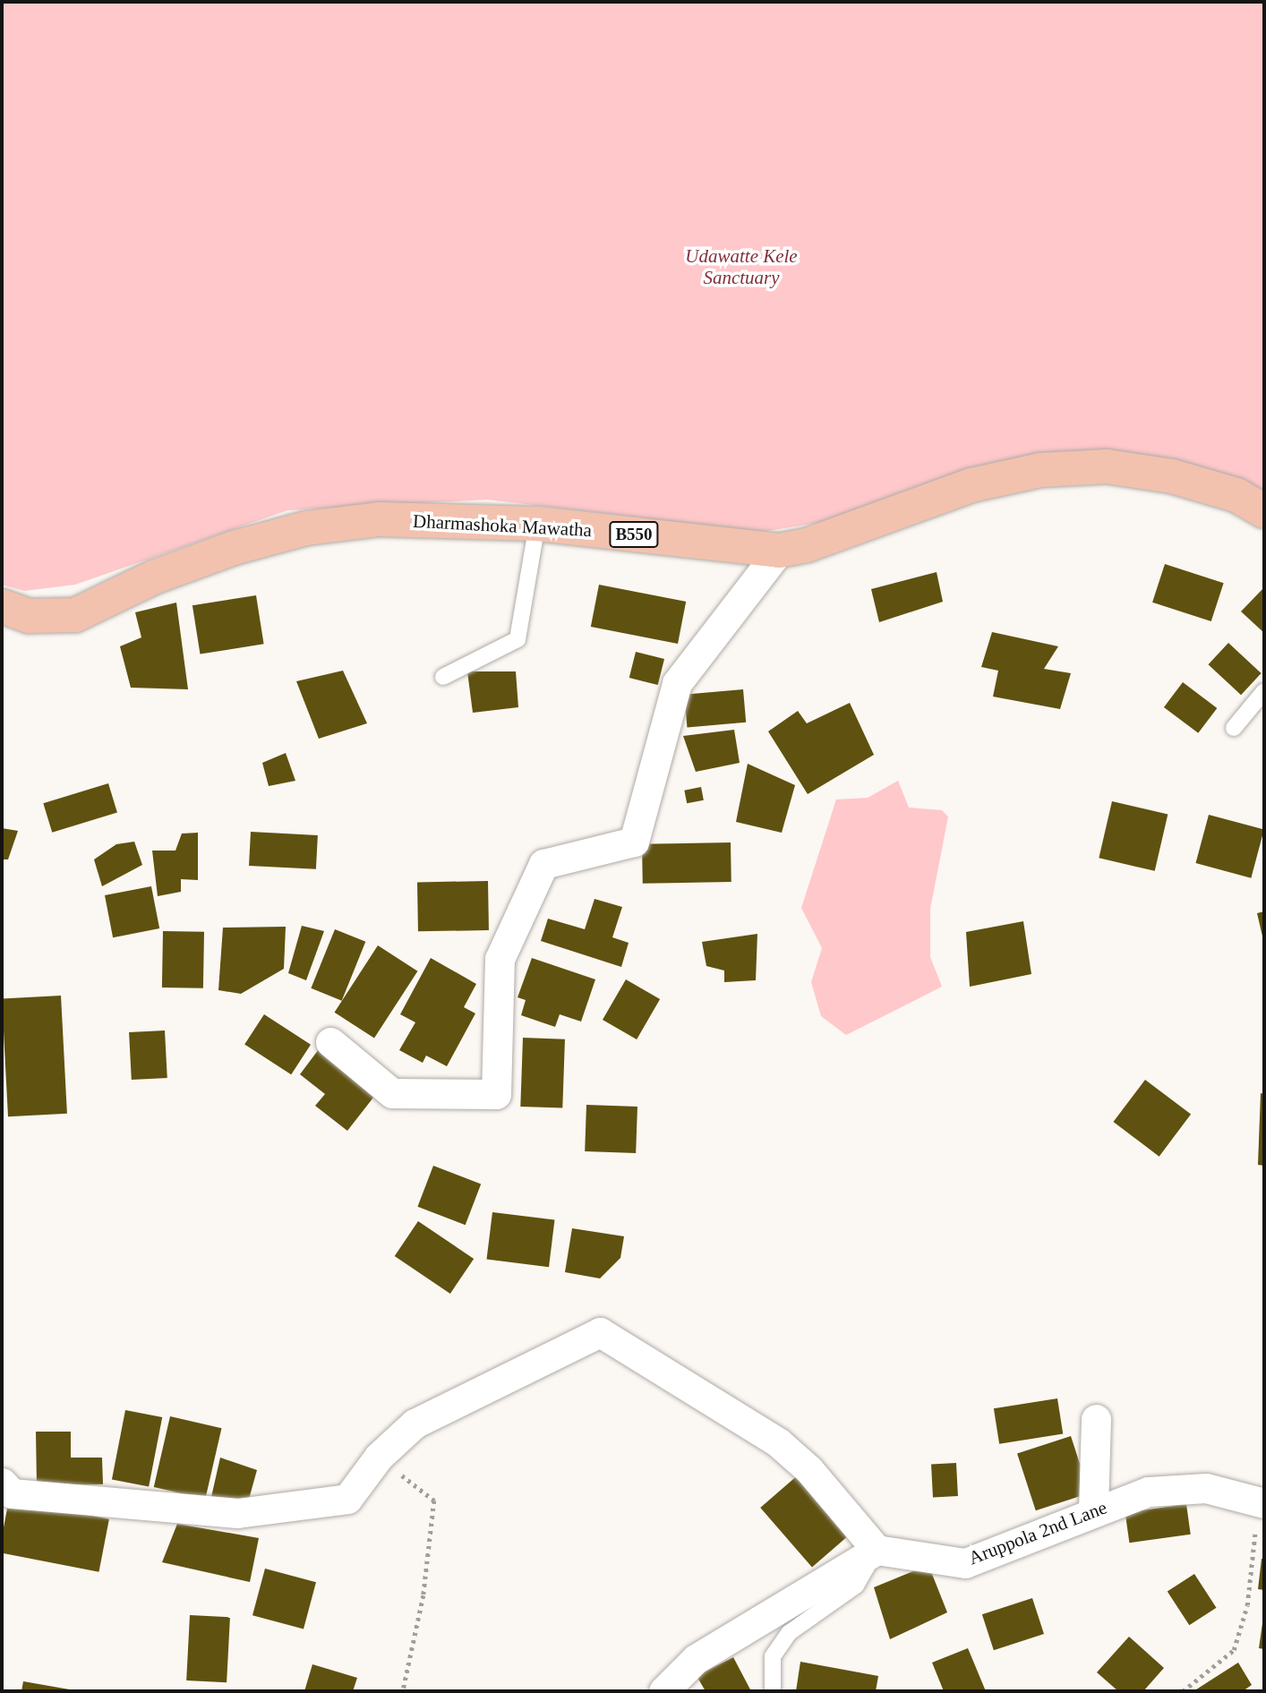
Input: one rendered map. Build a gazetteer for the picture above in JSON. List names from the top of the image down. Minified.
{"streets":{"main road":["Dharmashoka Mawatha","B550"],"street":["Aruppola 2nd Lane"]},"parks":["Udawatte Kele Sanctuary"]}
